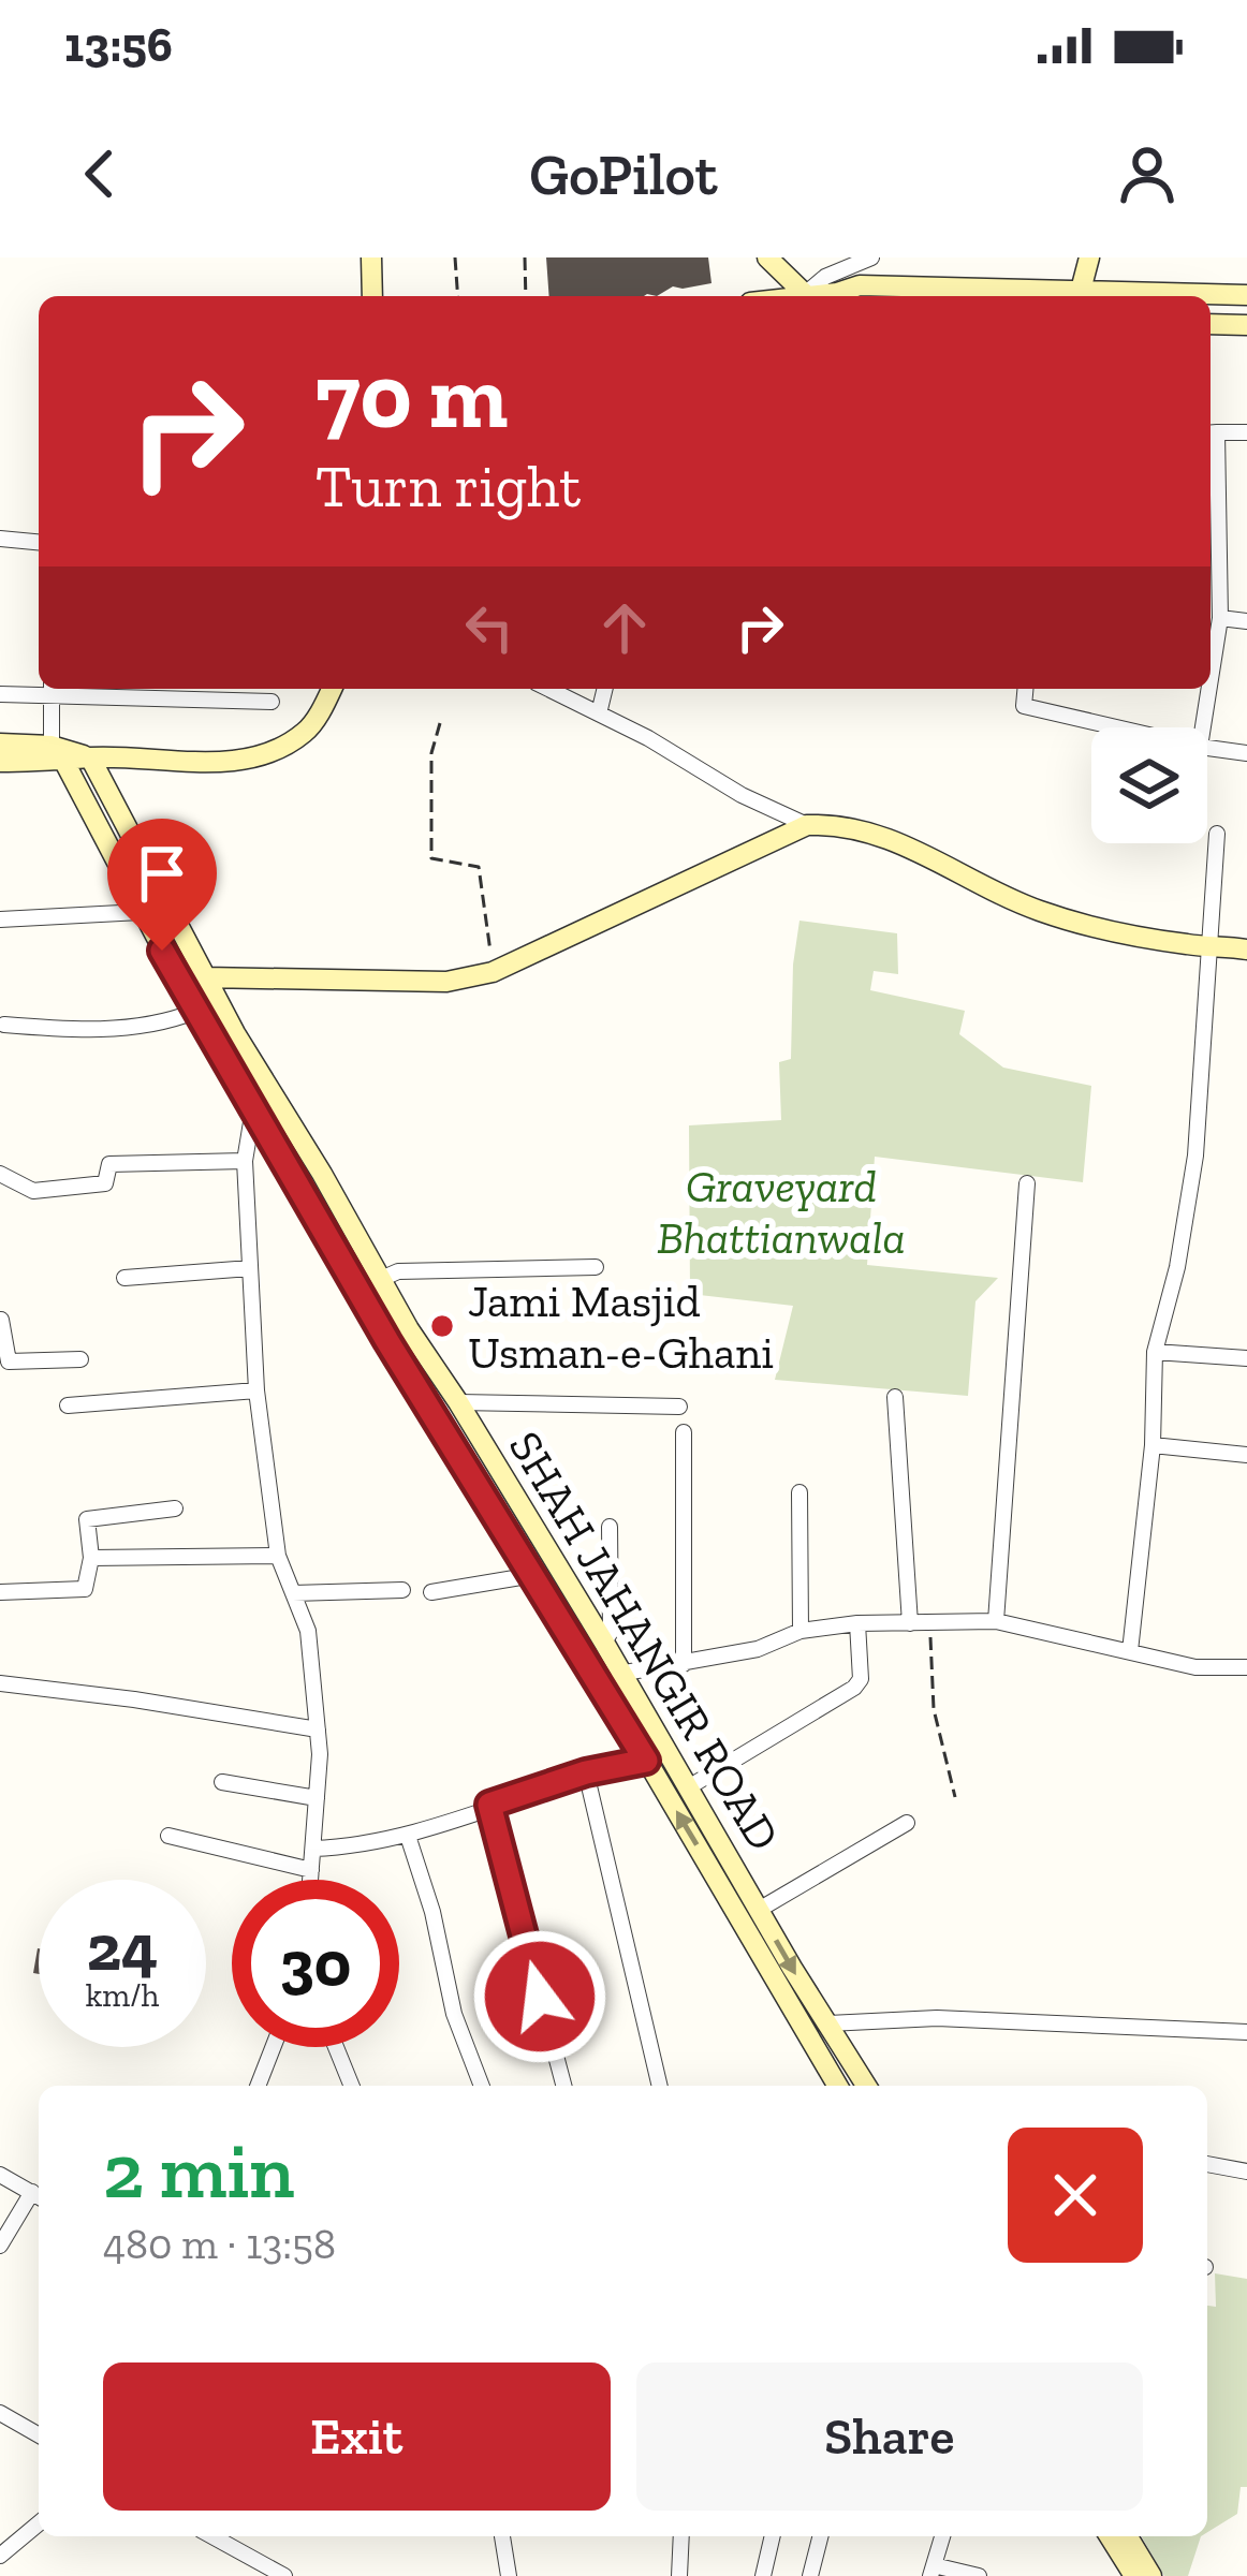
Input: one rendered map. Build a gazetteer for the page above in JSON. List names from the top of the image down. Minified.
{"streets":{"street":["SHAH JAHANGIR ROAD"]},"parks":["Graveyard Bhattianwala"],"places":["Jami Masjid Usman-e-Ghani"],"page":{"status":"13:56","header":"GoPilot","turn":["70 m","Turn right"],"speed":"24 km/h","limit":"30","heading":["2 min","480 m · 13:58"],"buttons":["Exit","Share"]}}
